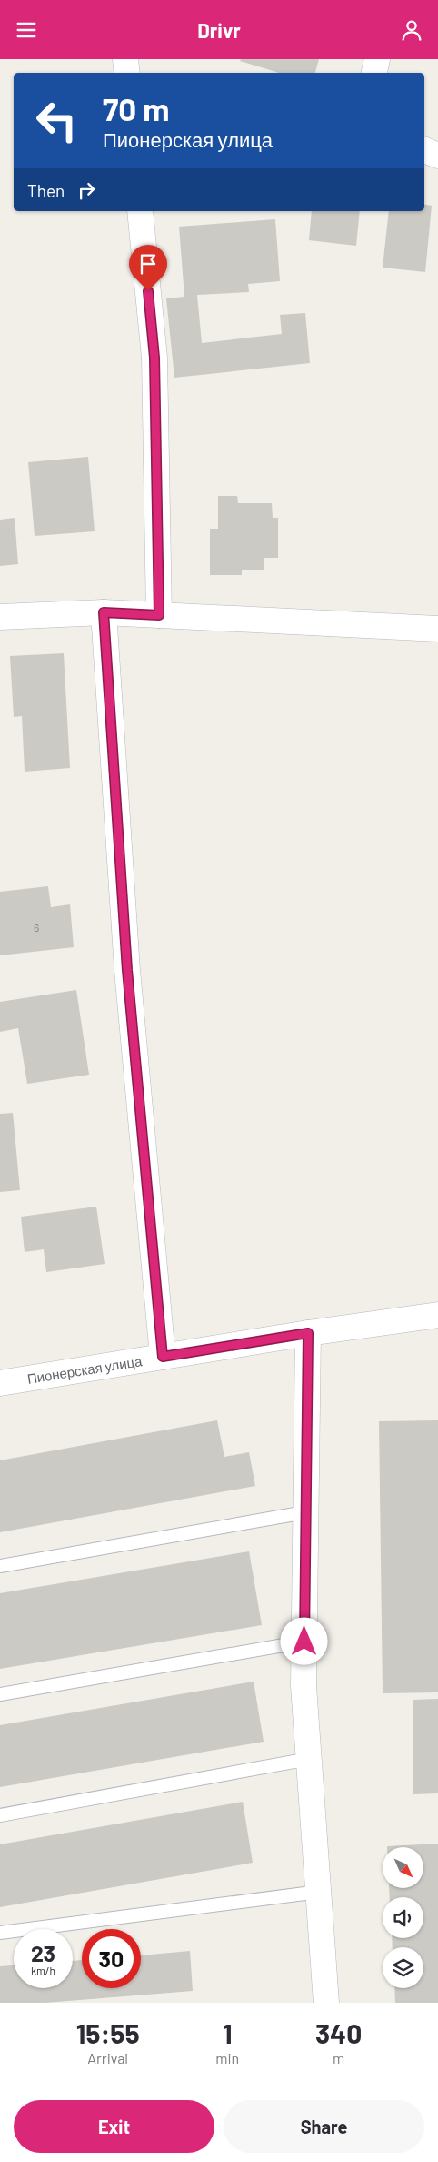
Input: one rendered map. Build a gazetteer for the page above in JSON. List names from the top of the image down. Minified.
{"streets":{"street":["Пионерская улица"]},"house_numbers":["6"],"north":"bottom right","page":{"header":"Drivr","turn":["70 m","Пионерская улица"],"then":"Then","speed":"23 km/h","limit":"30","eta":["15:55","Arrival","1","min","340","m"],"buttons":["Exit","Share"]}}
